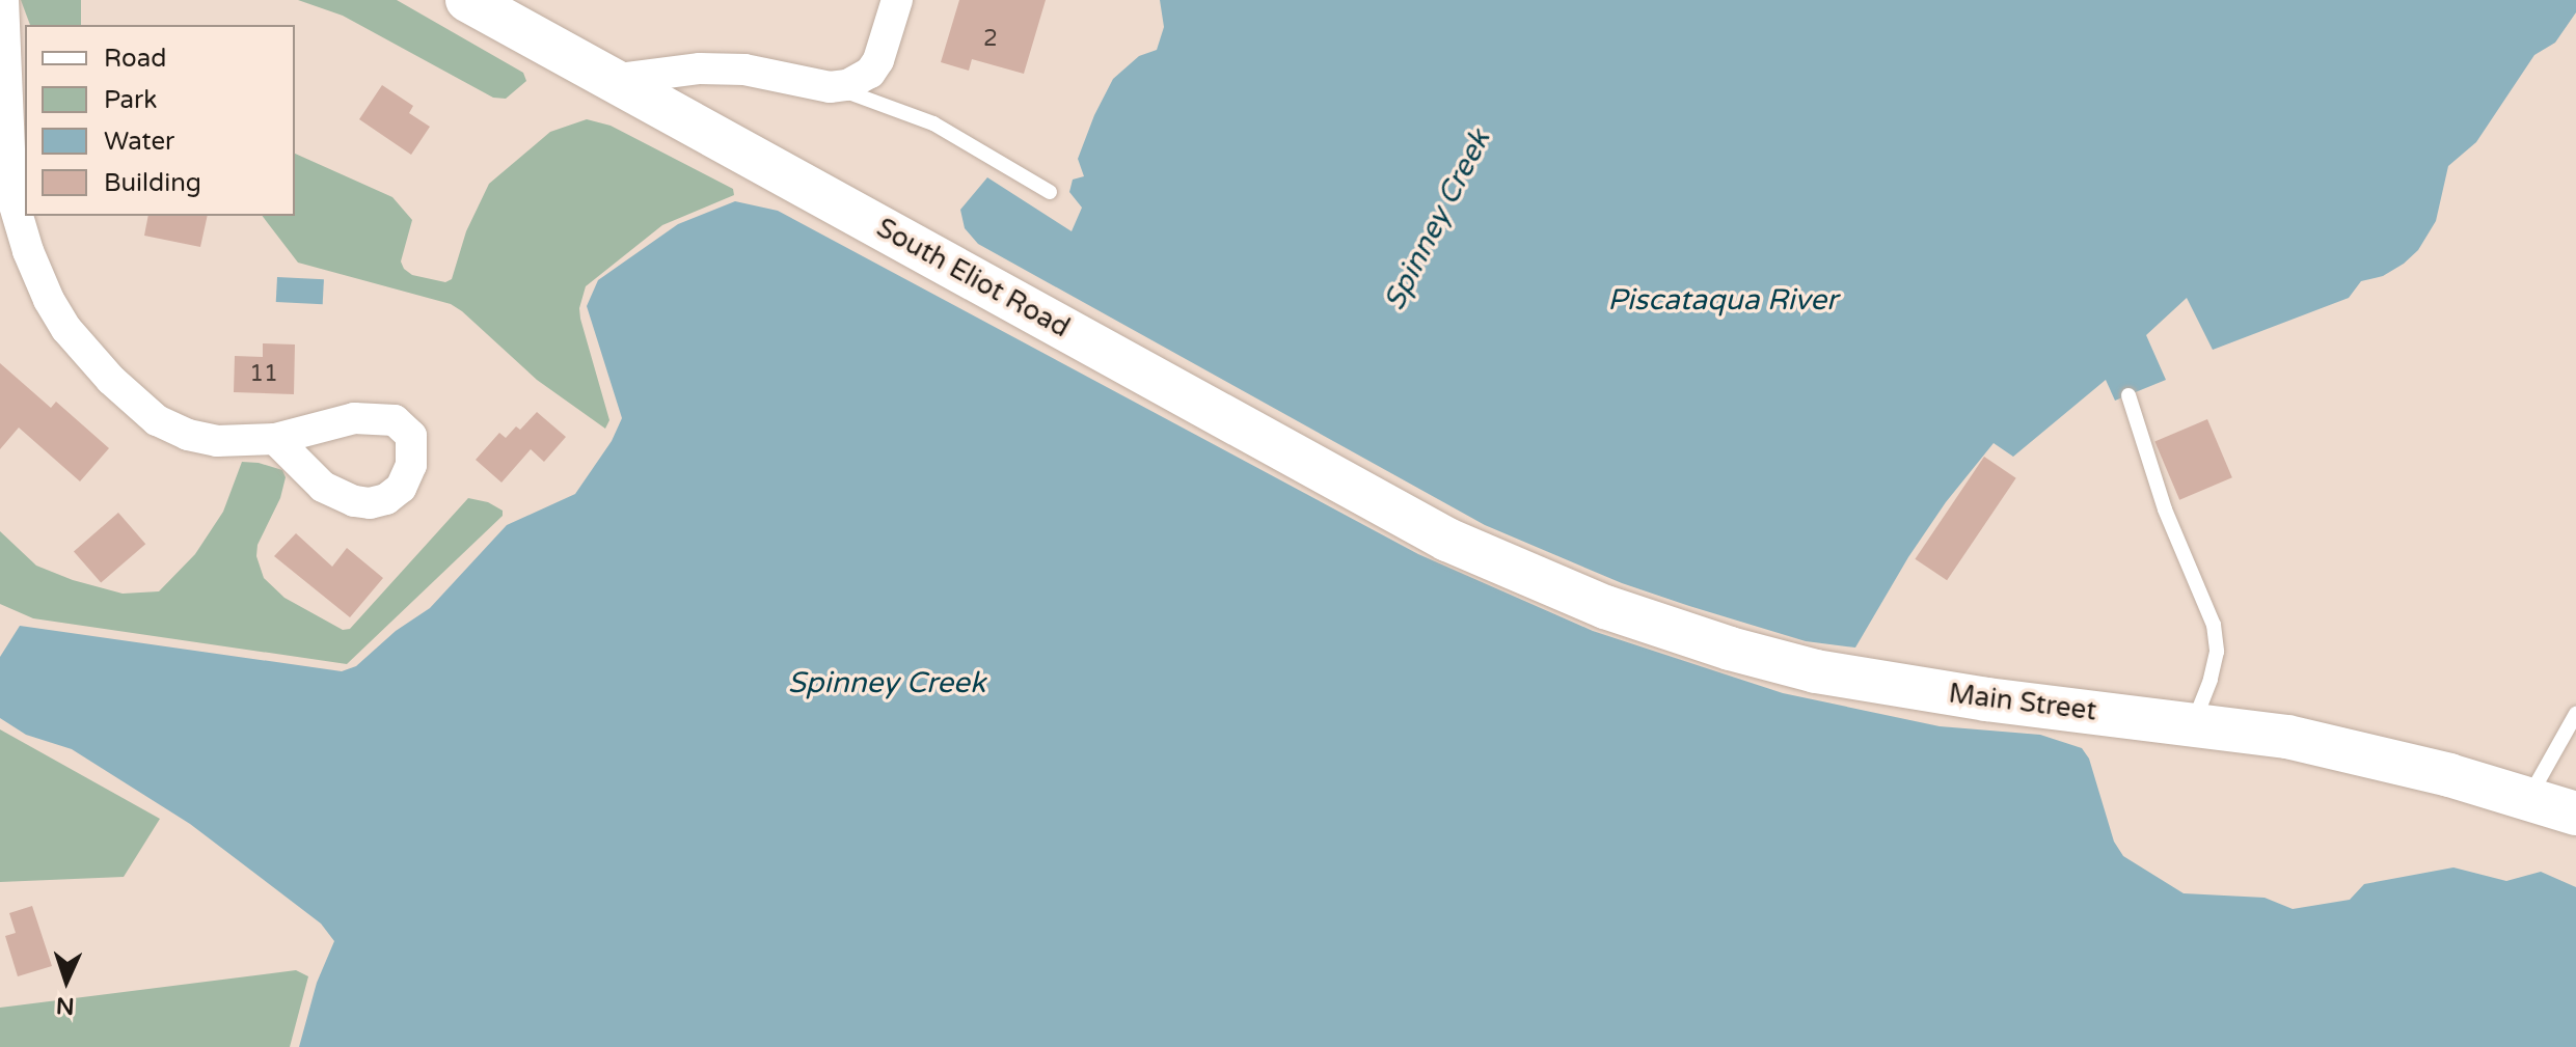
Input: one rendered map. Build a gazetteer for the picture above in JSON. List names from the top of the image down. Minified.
{"streets":{"main road":["South Eliot Road","Main Street"]},"crossings":[["South Eliot Road","Main Street"]],"water":["Spinney Creek","Piscataqua River"],"house_numbers":["2","11"],"legend":["Road","Park","Water","Building"],"north":"bottom"}
